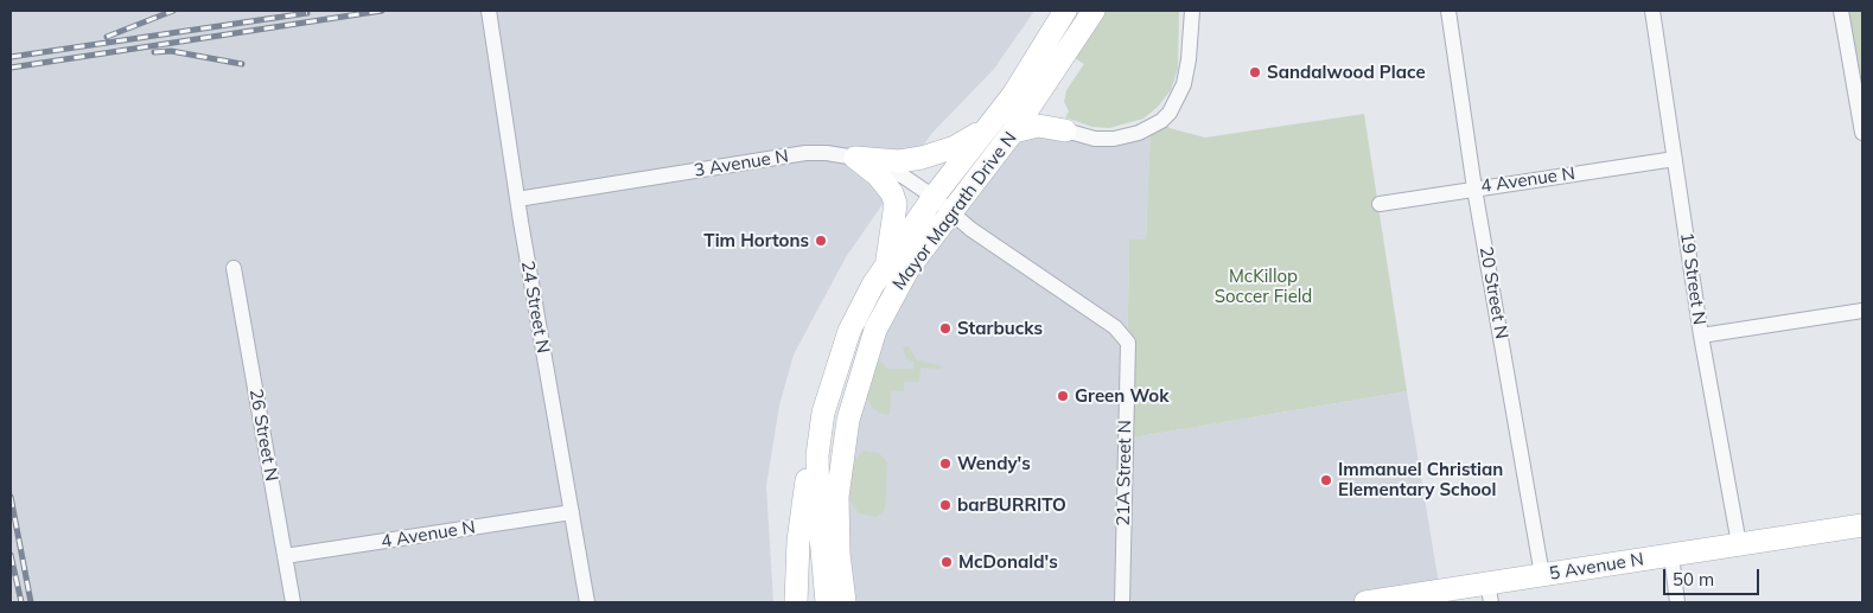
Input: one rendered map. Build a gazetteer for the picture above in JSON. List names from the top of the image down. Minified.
{"streets":{"main road":["Mayor Magrath Drive N","5 Avenue N"],"street":["3 Avenue N","4 Avenue N","19 Street N","20 Street N","24 Street N","26 Street N","21A Street N"]},"crossings":[["3 Avenue N","Mayor Magrath Drive N"],["3 Avenue N","24 Street N"],["3 Avenue N","21A Street N"],["4 Avenue N","19 Street N"],["4 Avenue N","20 Street N"],["4 Avenue N","24 Street N"],["4 Avenue N","26 Street N"],["19 Street N","5 Avenue N"],["20 Street N","5 Avenue N"]],"parks":["McKillop Soccer Field"],"places":["Sandalwood Place","Tim Hortons","Starbucks","Green Wok","Wendy's","Immanuel Christian Elementary School","barBURRITO","McDonald's"],"scale_bar":"50 m"}
